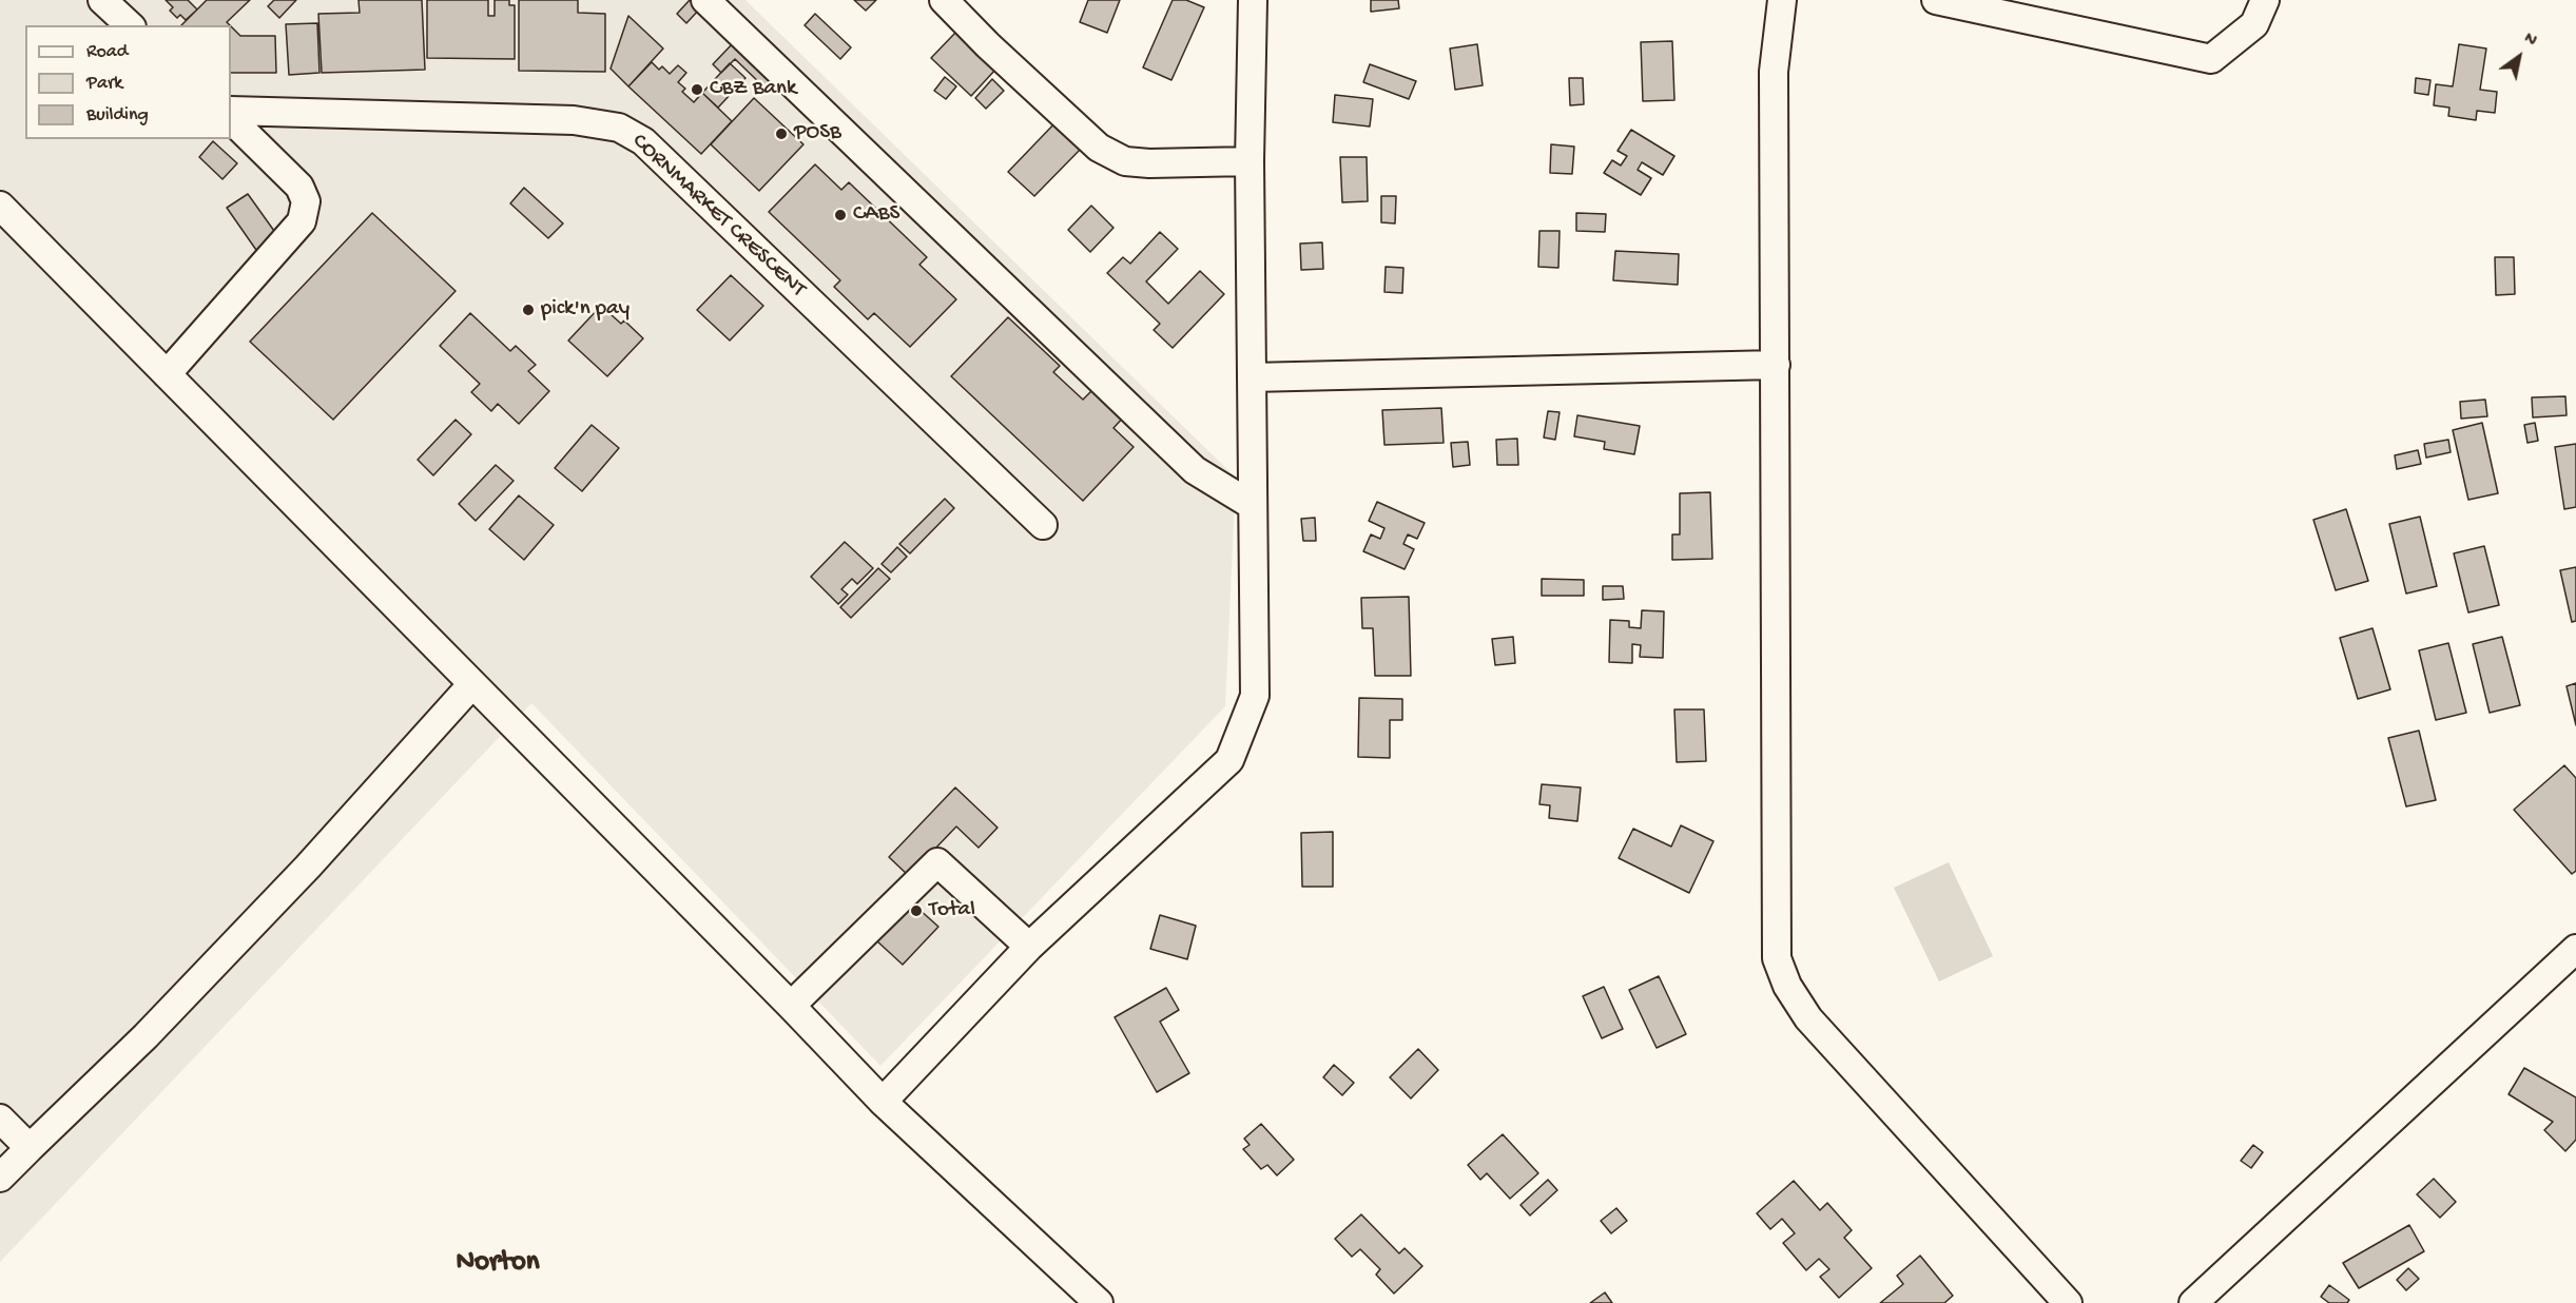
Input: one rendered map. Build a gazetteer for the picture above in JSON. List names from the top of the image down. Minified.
{"streets":{"street":["CORNMARKET CRESCENT"]},"districts":["Norton"],"places":["CBZ Bank","POSB","CABS","pick'n pay","Total"],"legend":["Road","Park","Building"],"north":"top right"}
